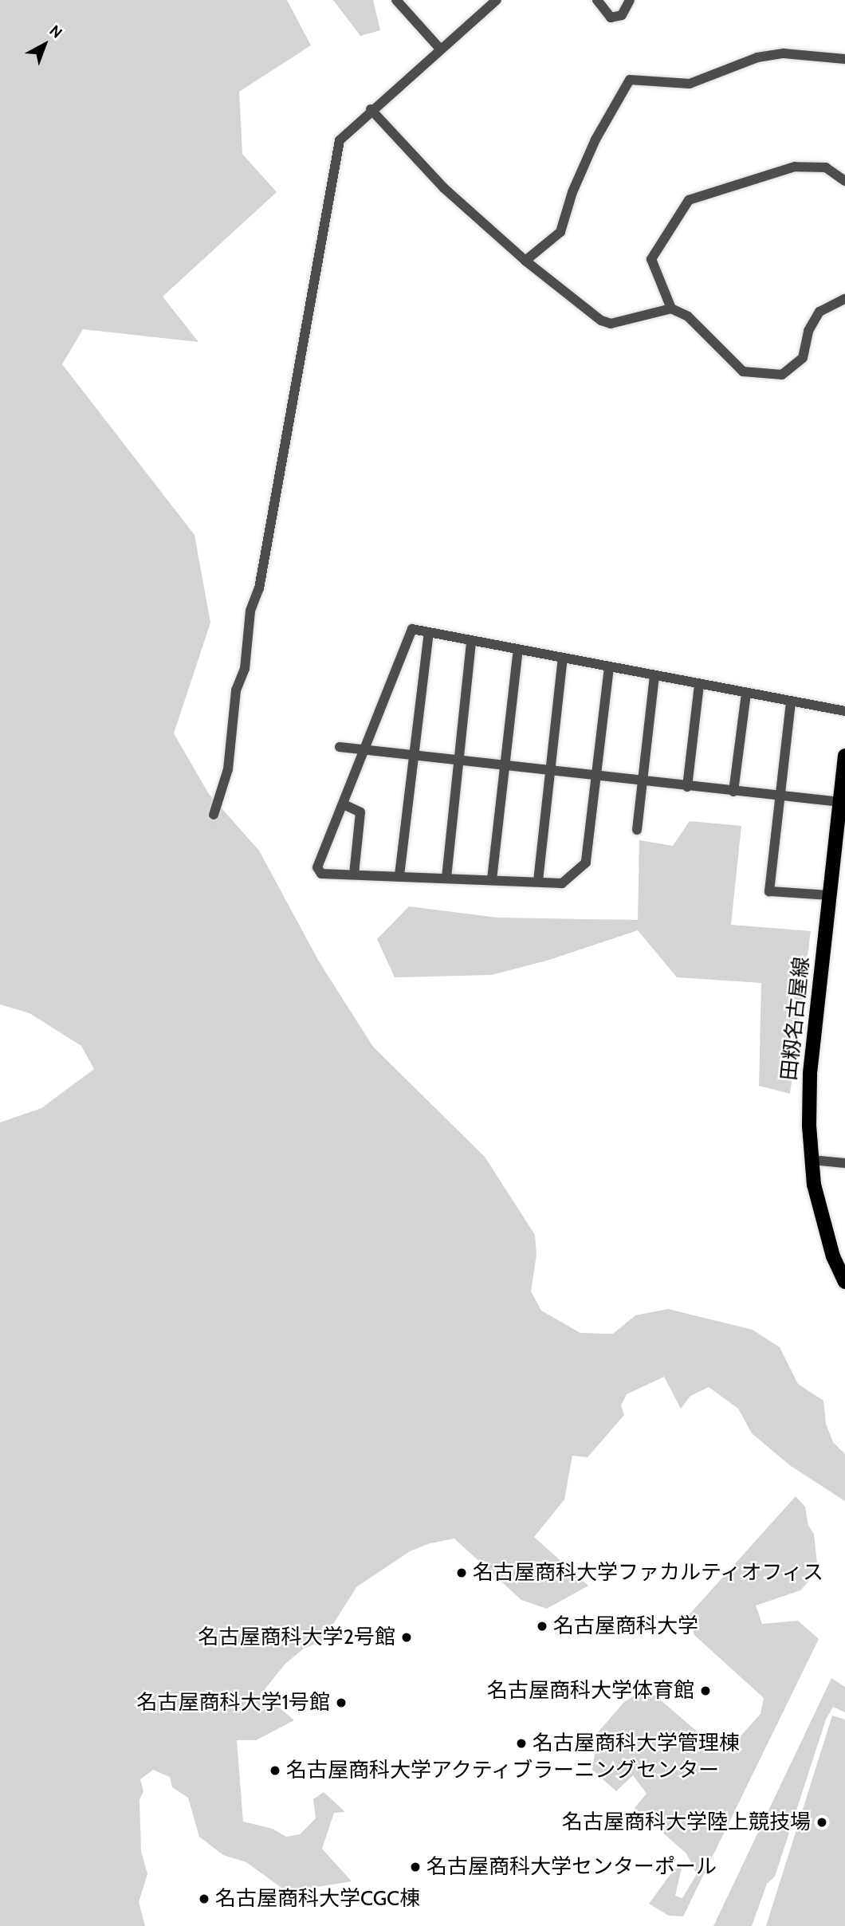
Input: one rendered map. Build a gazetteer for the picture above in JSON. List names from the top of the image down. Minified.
{"streets":{"main road":["田籾名古屋線"]},"places":["名古屋商科大学ファカルティオフィス","名古屋商科大学","名古屋商科大学2号館","名古屋商科大学体育館","名古屋商科大学1号館","名古屋商科大学管理棟","名古屋商科大学アクティブラーニングセンター","名古屋商科大学陸上競技場","名古屋商科大学センターポール","名古屋商科大学CGC棟"],"north":"top right"}
